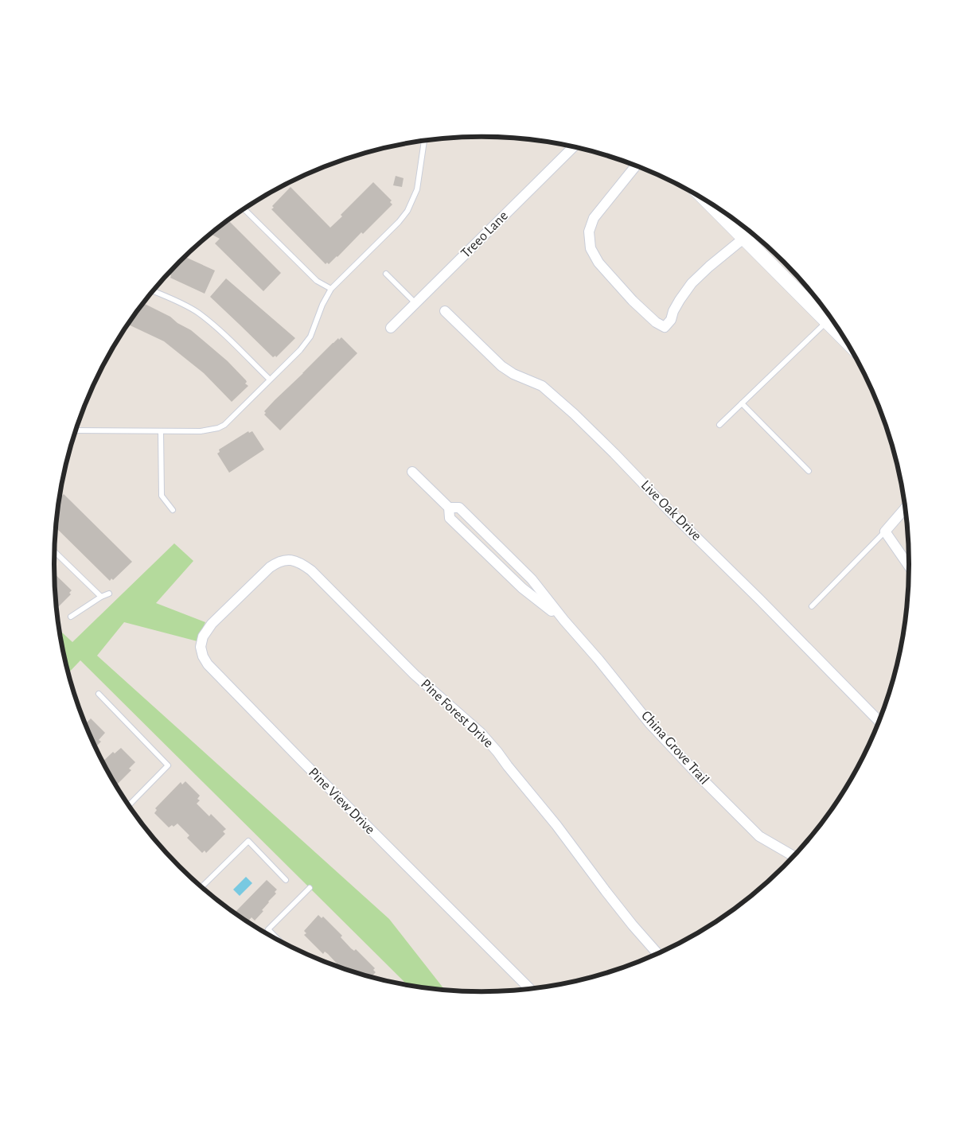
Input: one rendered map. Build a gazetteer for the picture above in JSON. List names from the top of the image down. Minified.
{"streets":{"street":["Treeo Lane","Live Oak Drive","Pine Forest Drive","China Grove Trail","Pine View Drive"]},"crossings":[["Pine Forest Drive","Pine View Drive"]]}
